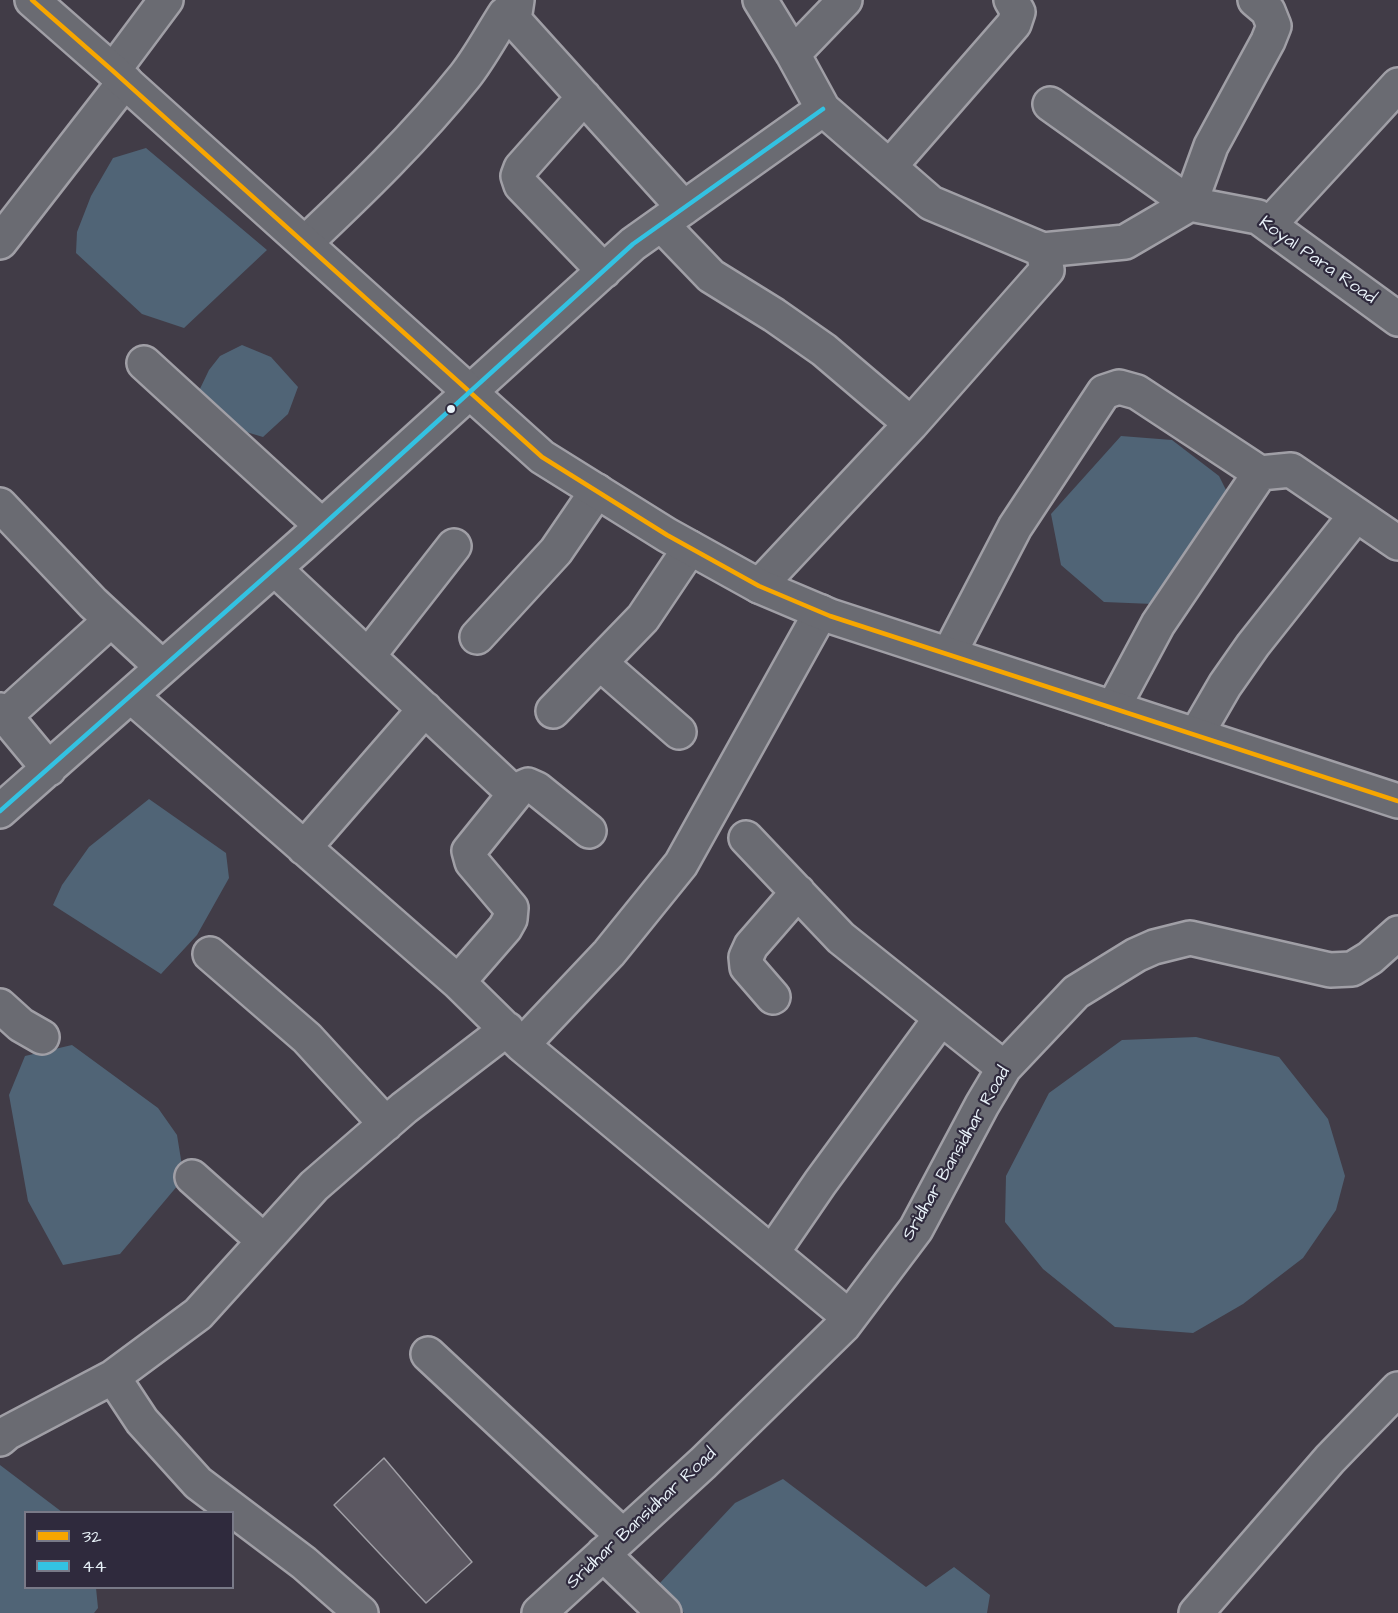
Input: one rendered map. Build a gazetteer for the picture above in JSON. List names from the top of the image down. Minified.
{"streets":{"street":["Koyal Para Road","Sridhar Bansidhar Road"]},"lines":["transit line 32","transit line 44"],"legend":["32","44"]}
